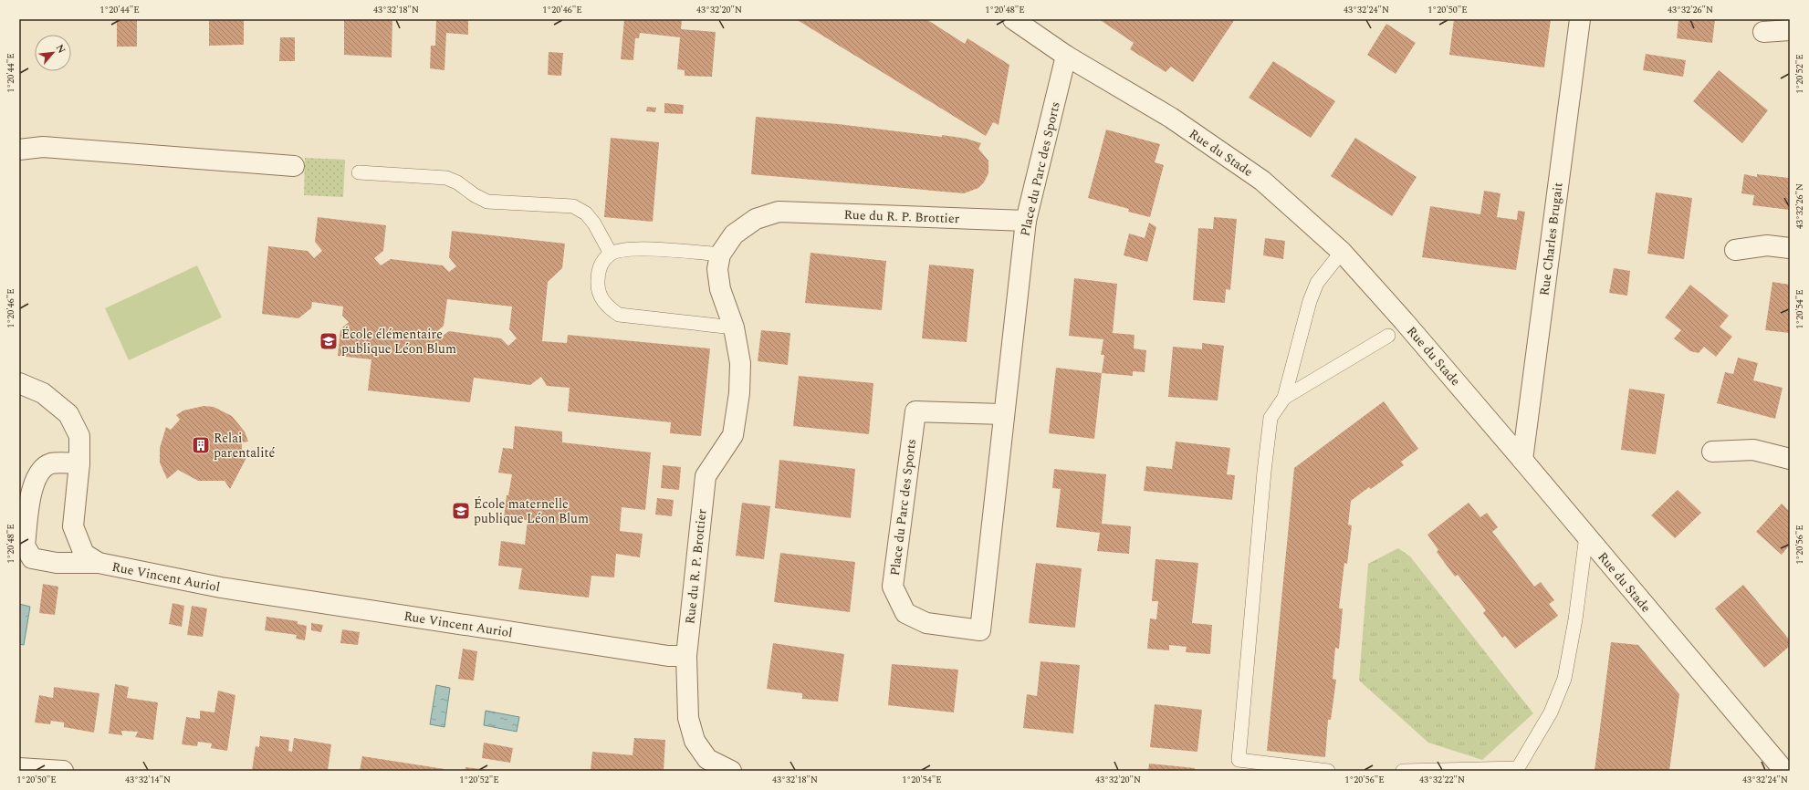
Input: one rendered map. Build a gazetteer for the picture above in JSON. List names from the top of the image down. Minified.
{"streets":{"street":["Rue du Stade","Place du Parc des Sports","Rue du R. P. Brottier","Rue Charles Brugait","Rue Vincent Auriol"]},"crossings":[["Rue du Stade","Place du Parc des Sports"],["Rue du Stade","Rue Charles Brugait"],["Place du Parc des Sports","Rue du R. P. Brottier"],["Rue du R. P. Brottier","Rue Vincent Auriol"]],"places":{"school or university":["École élémentaire publique Léon Blum","École maternelle publique Léon Blum"],"building":["Relai parentalité"]},"north":"top right","coordinates":["1°20'44\"E","43°32'18\"N","1°20'46\"E","43°32'20\"N","1°20'48\"E","43°32'24\"N","1°20'50\"E","43°32'26\"N","1°20'52\"E","1°20'54\"E","1°20'56\"E","43°32'14\"N","43°32'22\"N"]}
